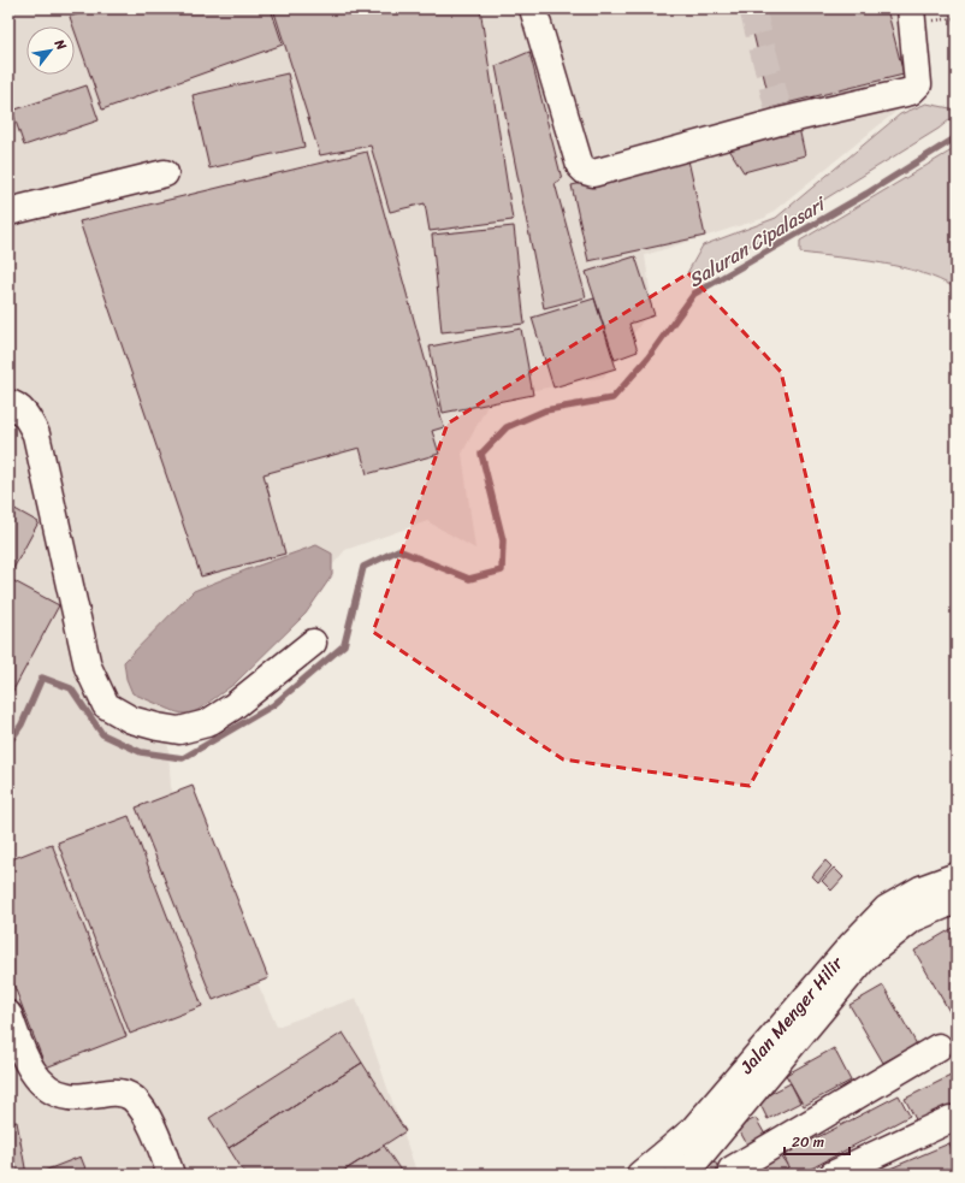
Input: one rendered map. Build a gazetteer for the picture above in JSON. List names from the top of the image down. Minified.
{"streets":{"street":["Jalan Menger Hilir"]},"water":["Saluran Cipalasari"],"scale_bar":"20 m","north":"top right"}
